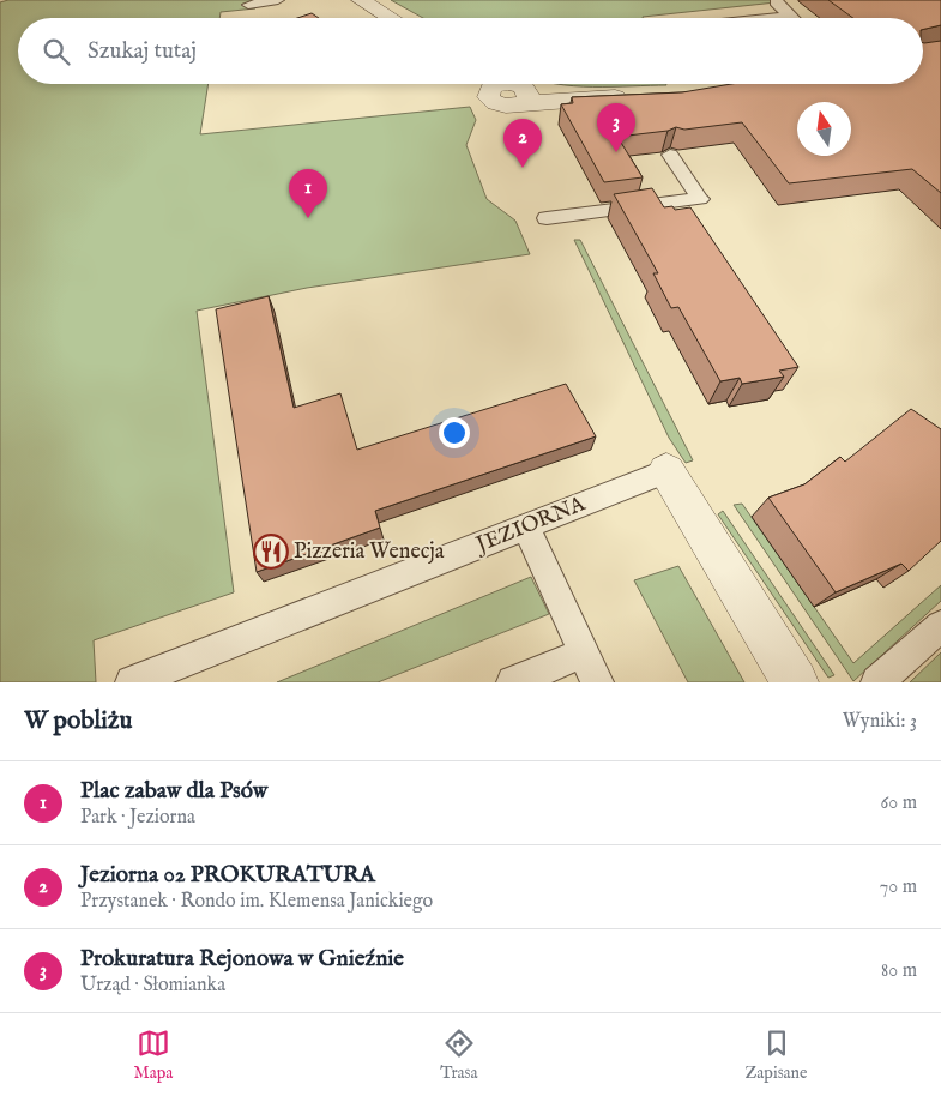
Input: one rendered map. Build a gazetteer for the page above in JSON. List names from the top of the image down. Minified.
{"streets":{"street":["JEZIORNA"]},"places":{"restaurant":["Pizzeria Wenecja"]},"north":"top","page":{"search":"Szukaj tutaj","pins":["3","2","1"],"heading":["W pobliżu","Wyniki: 3"],"list":[{"mark":"1","name":"Plac zabaw dla Psów","note":"Park · Jeziorna","value":"60 m"},{"mark":"2","name":"Jeziorna 02 PROKURATURA","note":"Przystanek · Rondo im. Klemensa Janickiego","value":"70 m"},{"mark":"3","name":"Prokuratura Rejonowa w Gnieźnie","note":"Urząd · Słomianka","value":"80 m"}],"nav":["Mapa","Trasa","Zapisane"]}}
